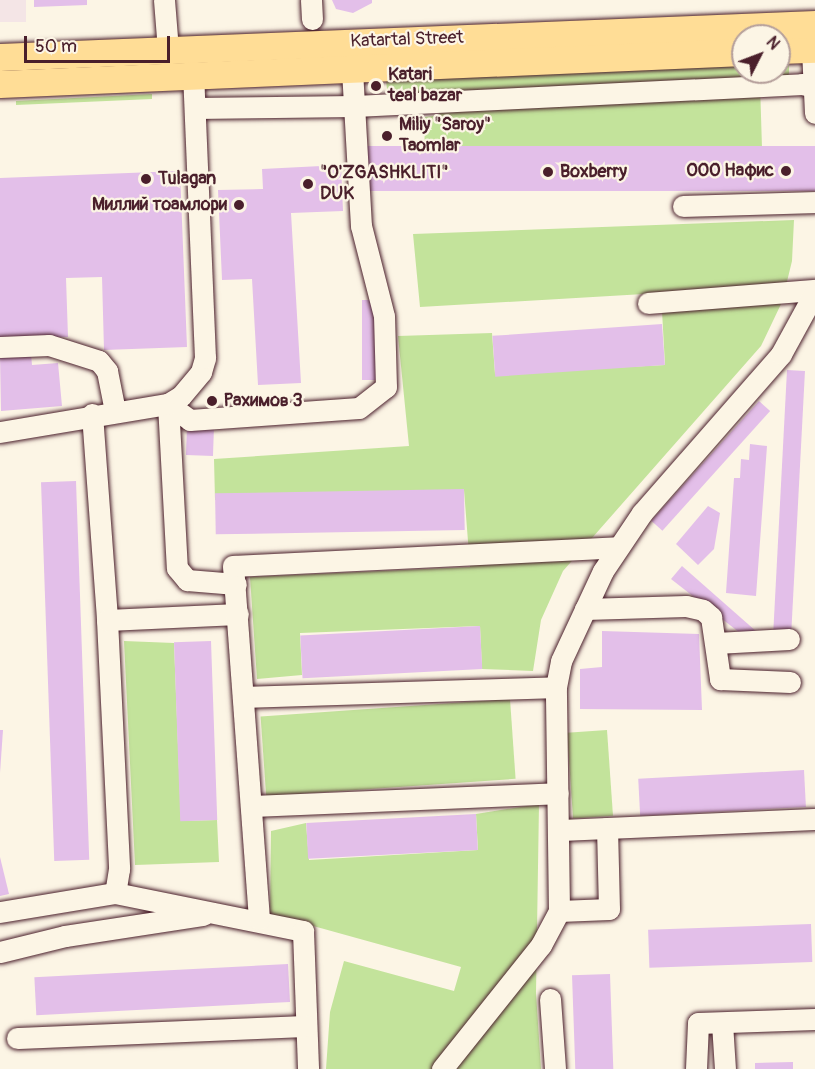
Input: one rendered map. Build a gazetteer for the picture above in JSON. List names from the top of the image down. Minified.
{"streets":{"main road":["Katartal Street"]},"places":["Katari teal bazar","Miliy \"Saroy\" Taomlar","ООО Нафис","Boxberry","Tulagan","\"O'ZGASHKLITI\" DUK","Миллий тоамлори","Рахимов 3"],"scale_bar":"50 m","north":"top right"}
